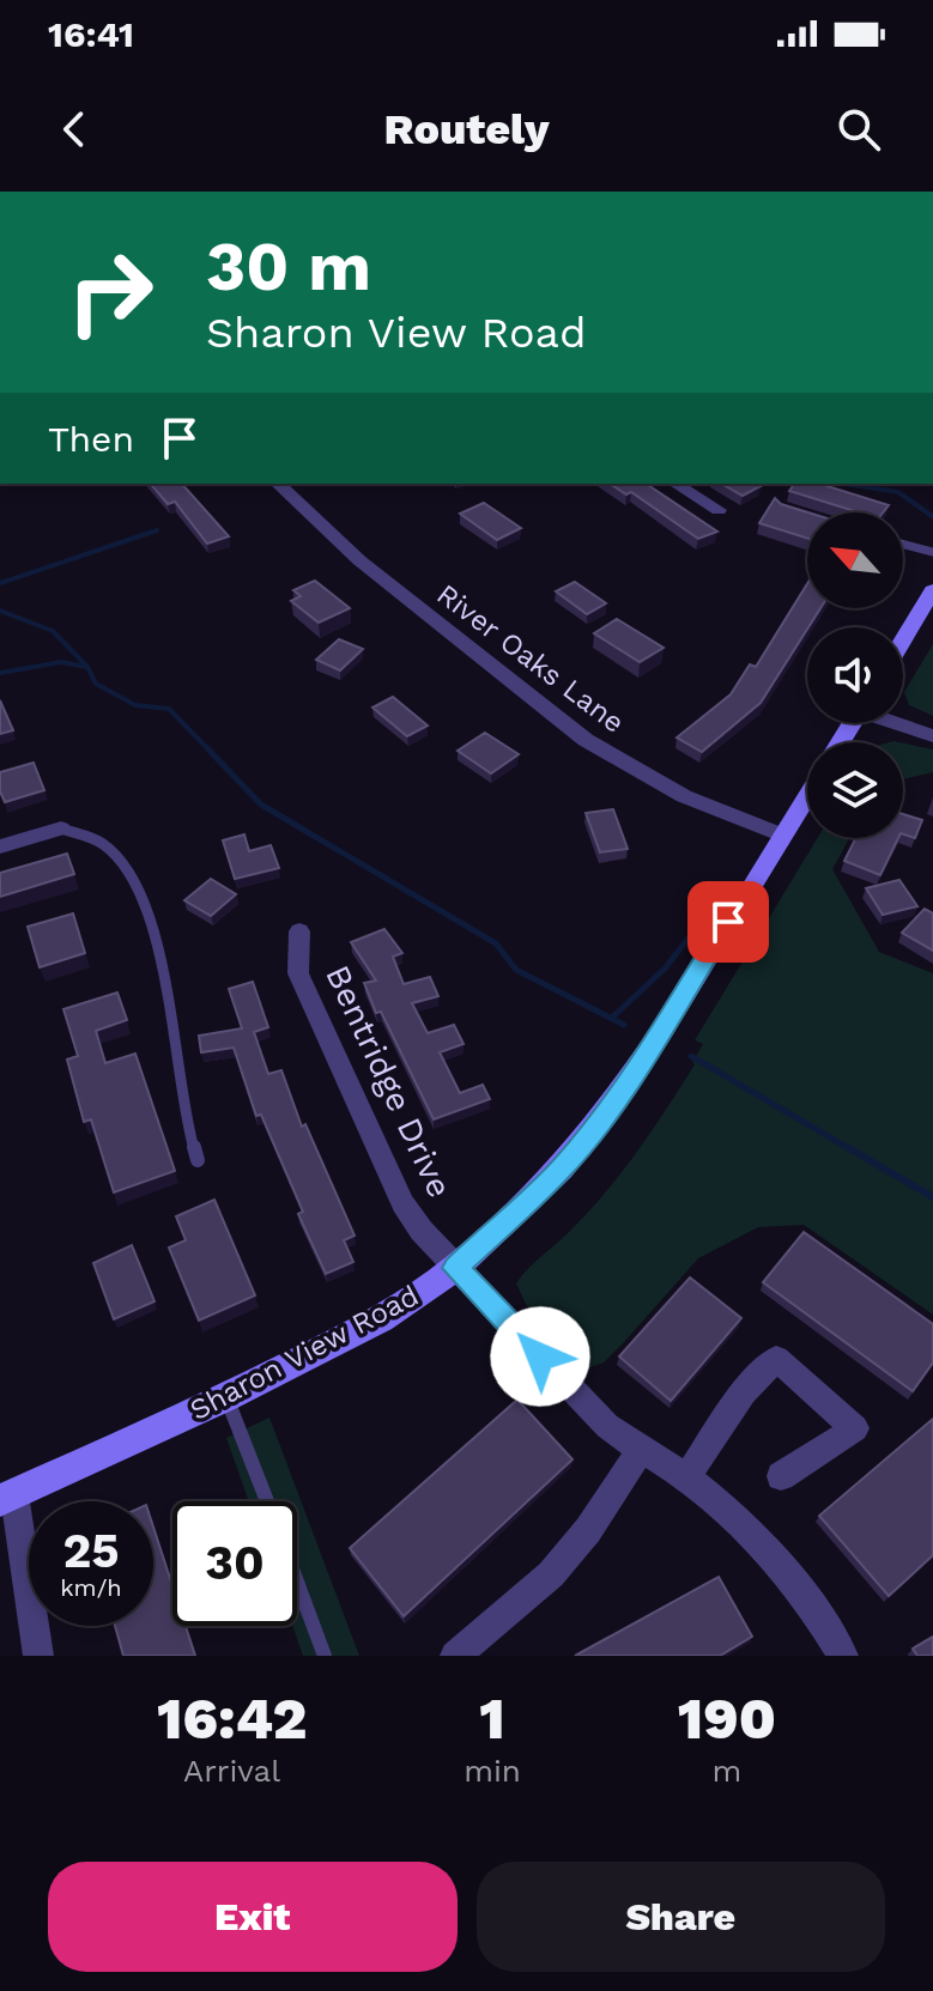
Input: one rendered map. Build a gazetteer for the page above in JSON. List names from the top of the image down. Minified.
{"streets":{"street":["River Oaks Lane","Bentridge Drive","Sharon View Road"]},"crossings":[["River Oaks Lane","Sharon View Road"],["Bentridge Drive","Sharon View Road"]],"north":"top left","page":{"status":"16:41","header":"Routely","turn":["30 m","Sharon View Road"],"then":"Then","speed":"25 km/h","limit":"30","eta":["16:42","Arrival","1","min","190","m"],"buttons":["Exit","Share"]}}
